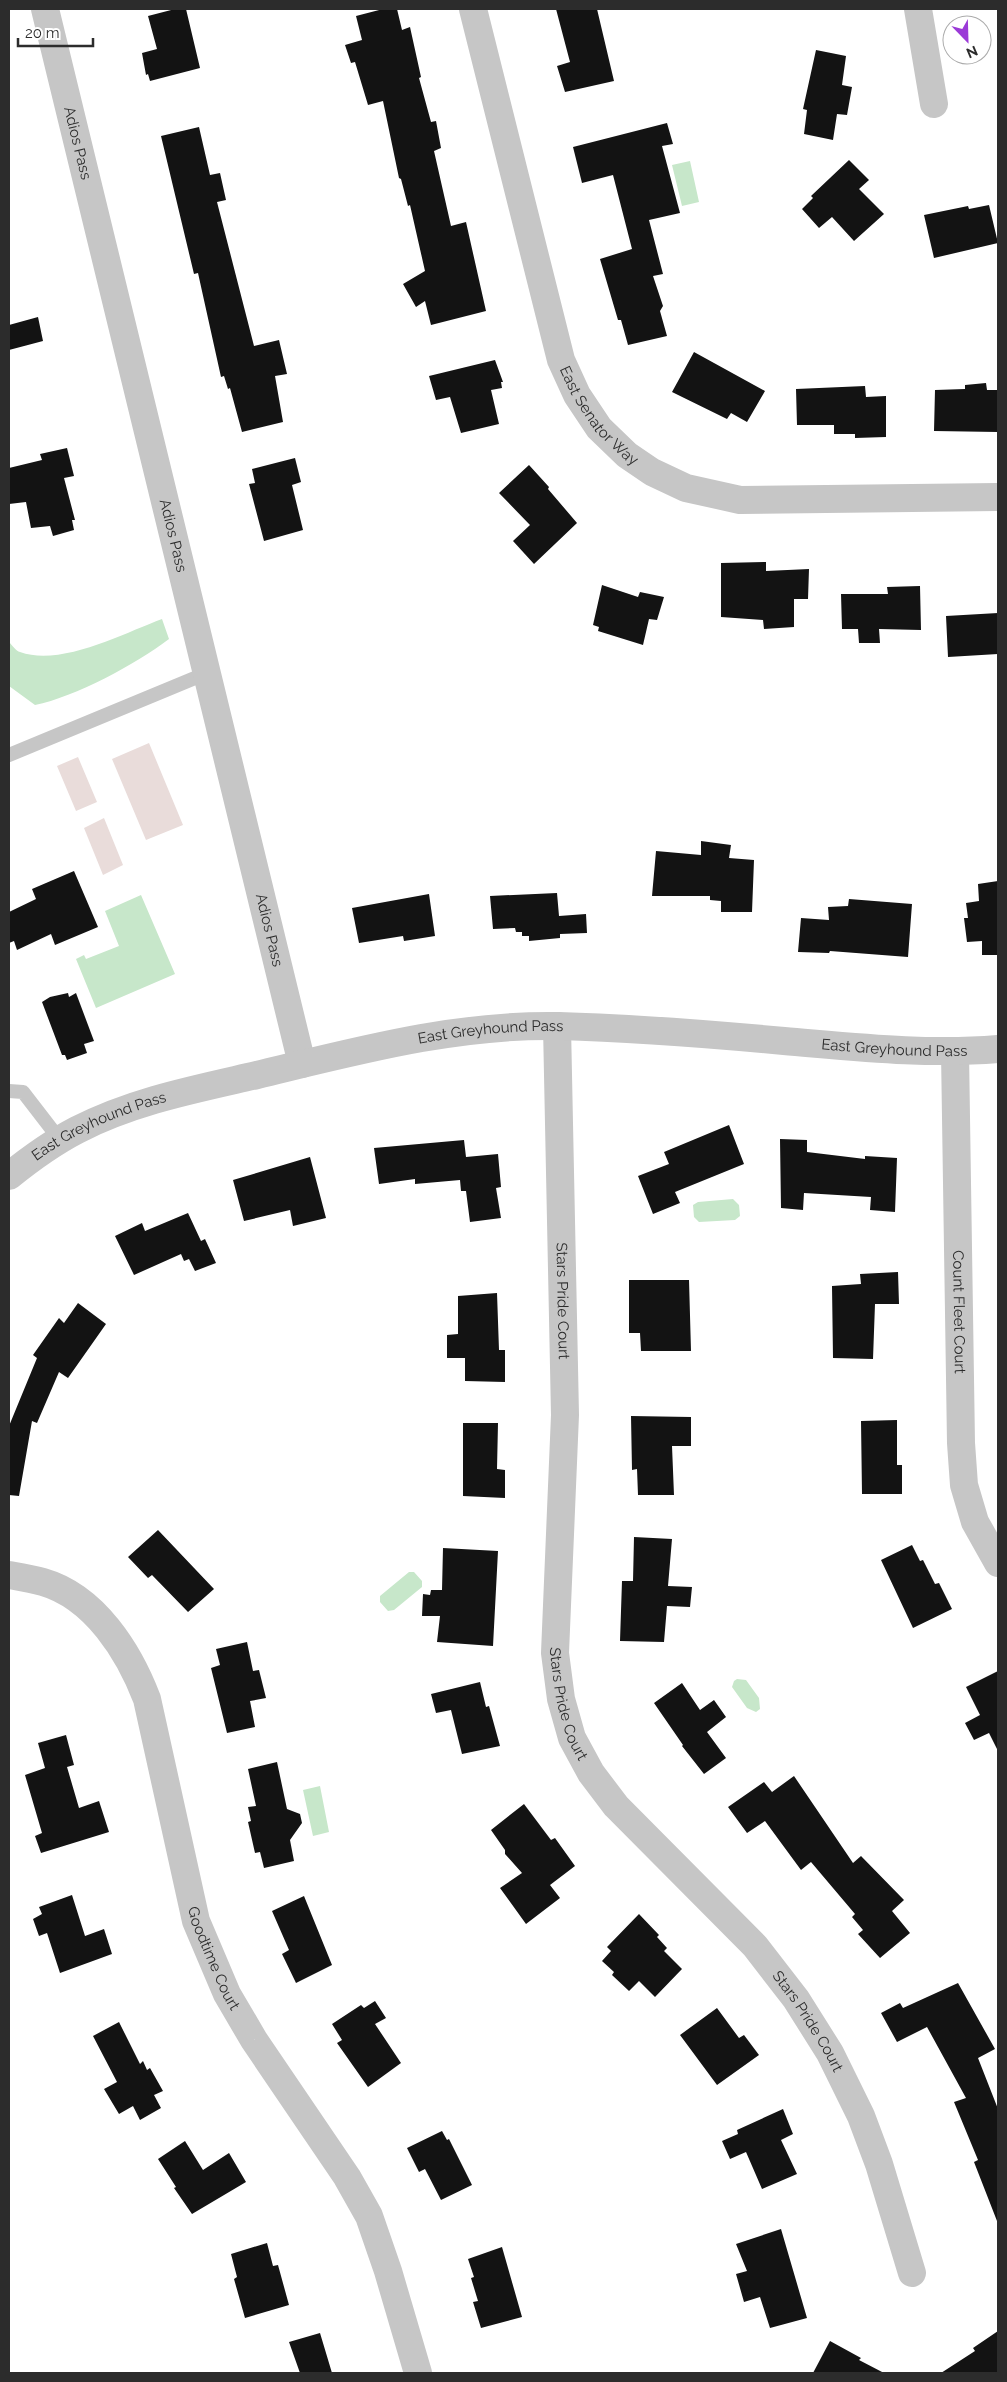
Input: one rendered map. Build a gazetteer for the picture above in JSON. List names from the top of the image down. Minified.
{"streets":{"street":["Adios Pass","East Senator Way","East Greyhound Pass","Stars Pride Court","Count Fleet Court","Goodtime Court"]},"crossings":[["Adios Pass","East Greyhound Pass"],["East Greyhound Pass","Stars Pride Court"],["East Greyhound Pass","Count Fleet Court"]],"scale_bar":"20 m","north":"bottom right"}
